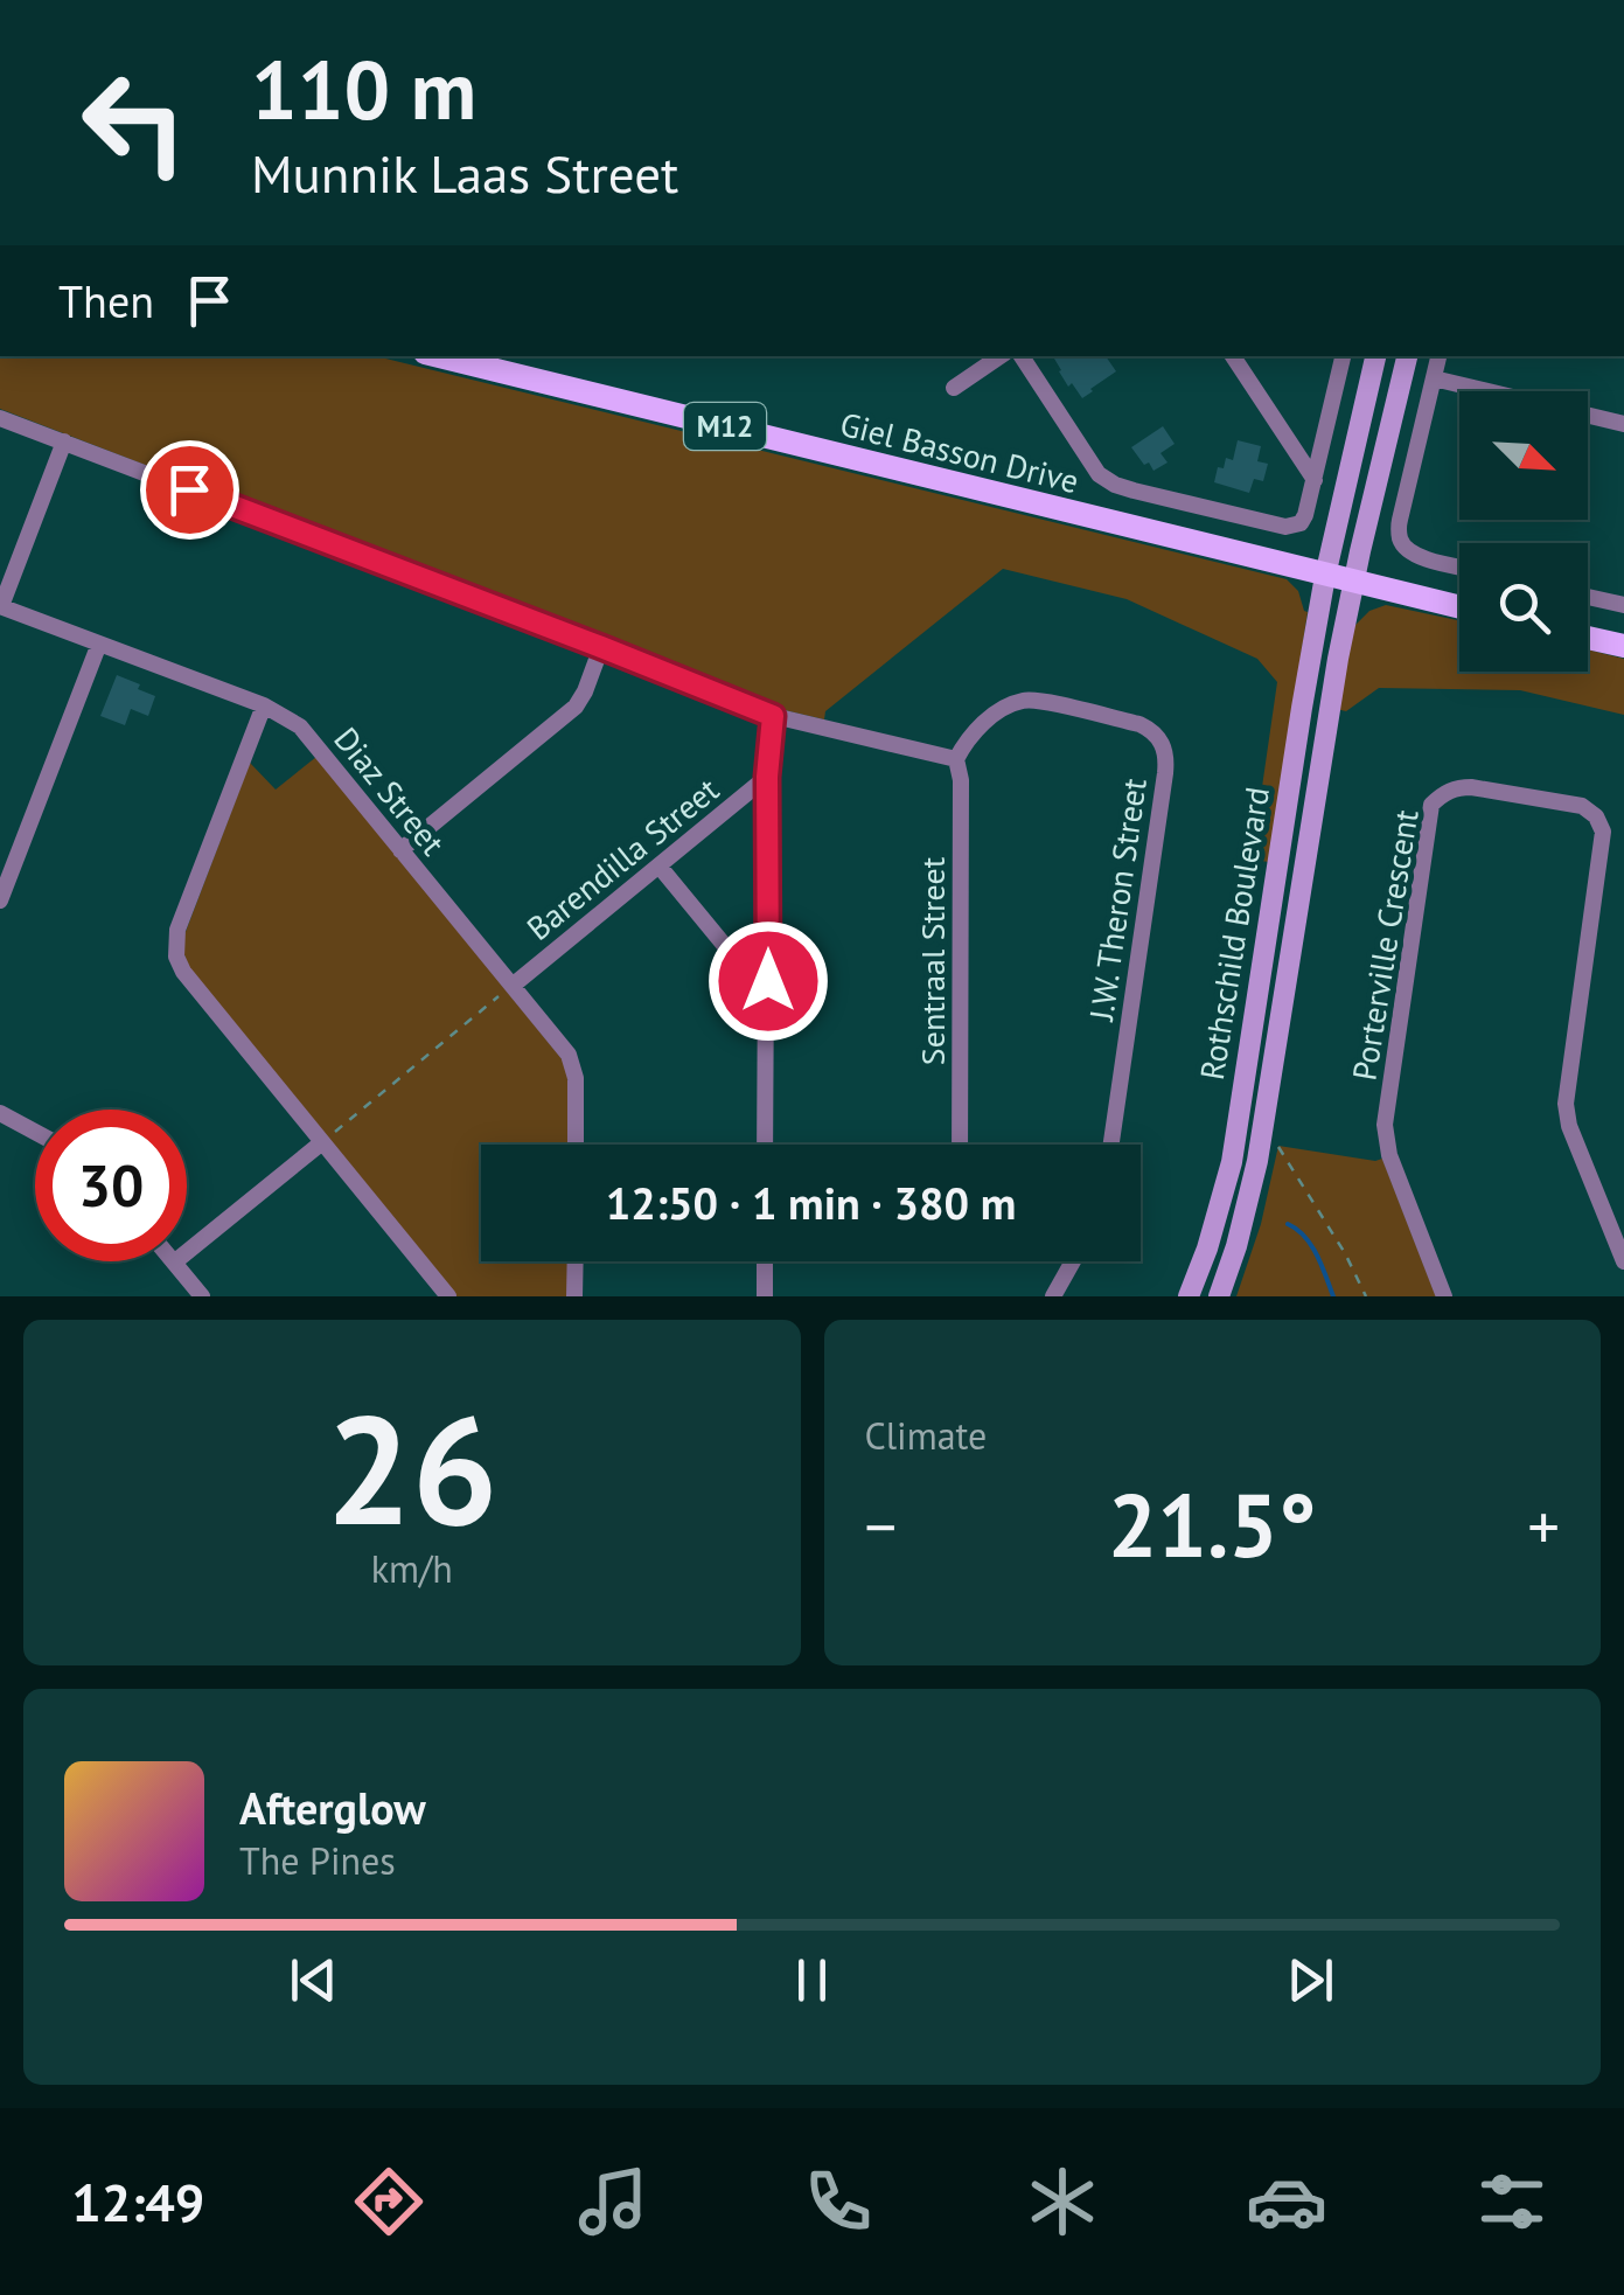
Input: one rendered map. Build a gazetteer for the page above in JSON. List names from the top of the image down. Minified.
{"streets":{"main road":["M12","Giel Basson Drive"],"street":["Diaz Street","Barendilla Street","J.W. Theron Street","Rothschild Boulevard","Porterville Crescent","Sentraal Street"]},"crossings":[["Giel Basson Drive","Rothschild Boulevard"],["Diaz Street","Barendilla Street"],["J.W. Theron Street","Sentraal Street"]],"north":"bottom right","page":{"turn":["110 m","Munnik Laas Street"],"then":"Then","limit":"30","trip":"12:50 · 1 min · 380 m","tile":[["26","km/h"],"Climate"],"heat":["−","21.5°","+"],"song":["Afterglow","The Pines"],"tabs":"12:49"}}
